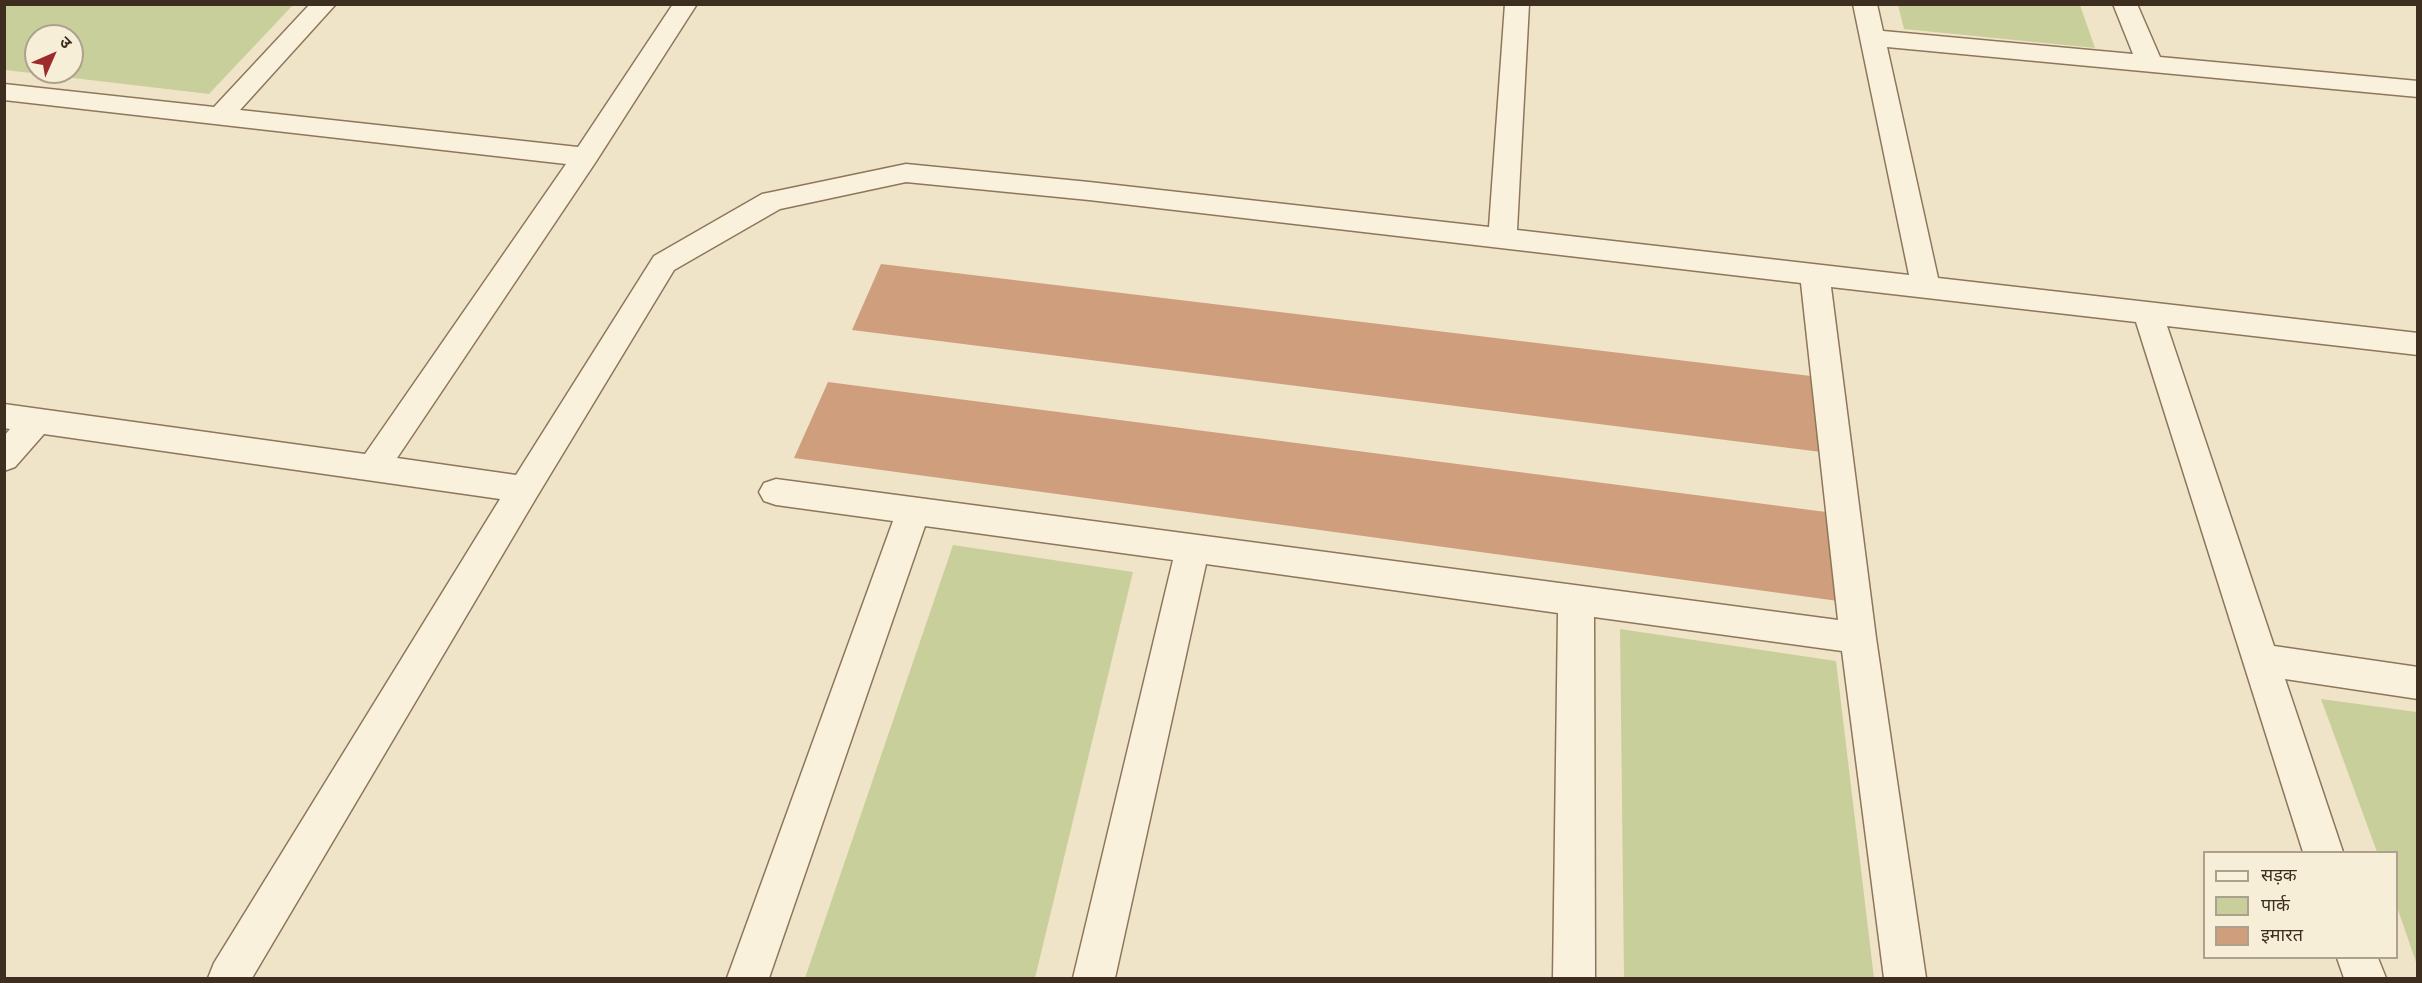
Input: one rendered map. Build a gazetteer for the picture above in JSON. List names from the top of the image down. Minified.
{"legend":["सड़क","पार्क","इमारत"],"north":"top right"}
